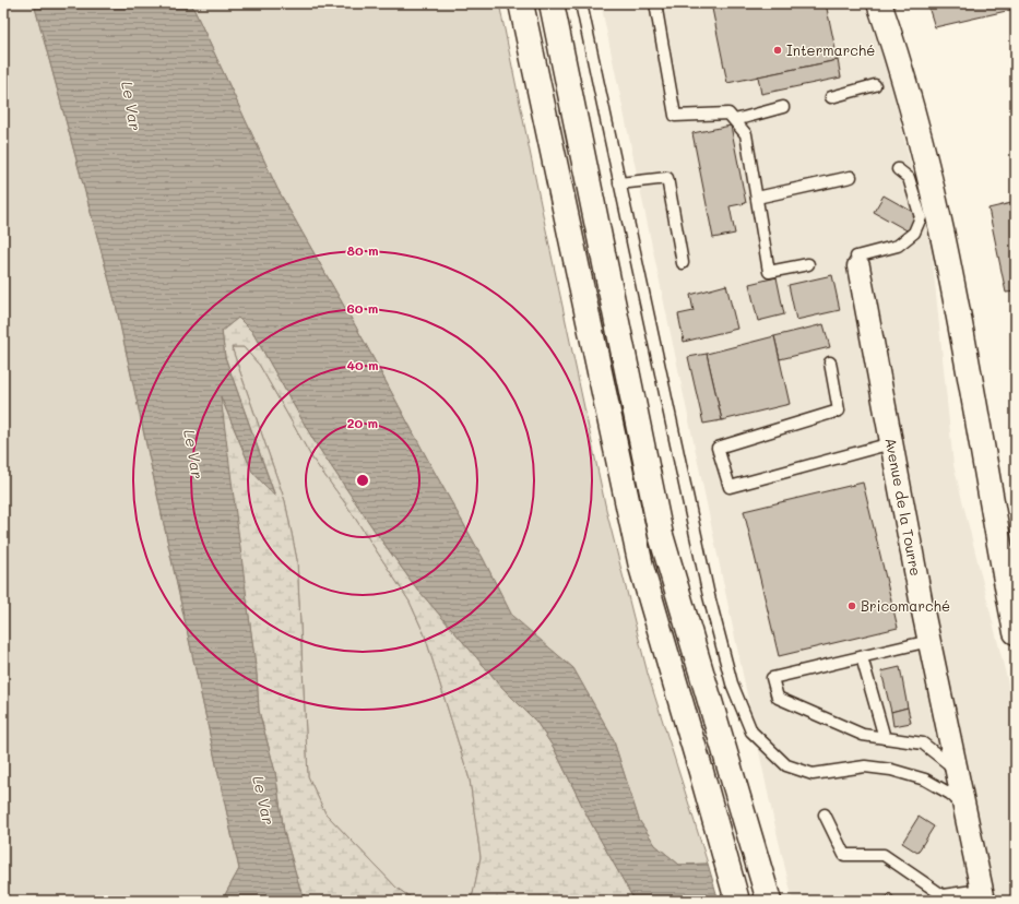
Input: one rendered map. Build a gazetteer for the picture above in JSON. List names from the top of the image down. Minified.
{"streets":{"street":["Avenue de la Tourre"]},"water":["Le Var"],"places":["Intermarché","Bricomarché"],"rings":["80 m","60 m","40 m","20 m"]}
